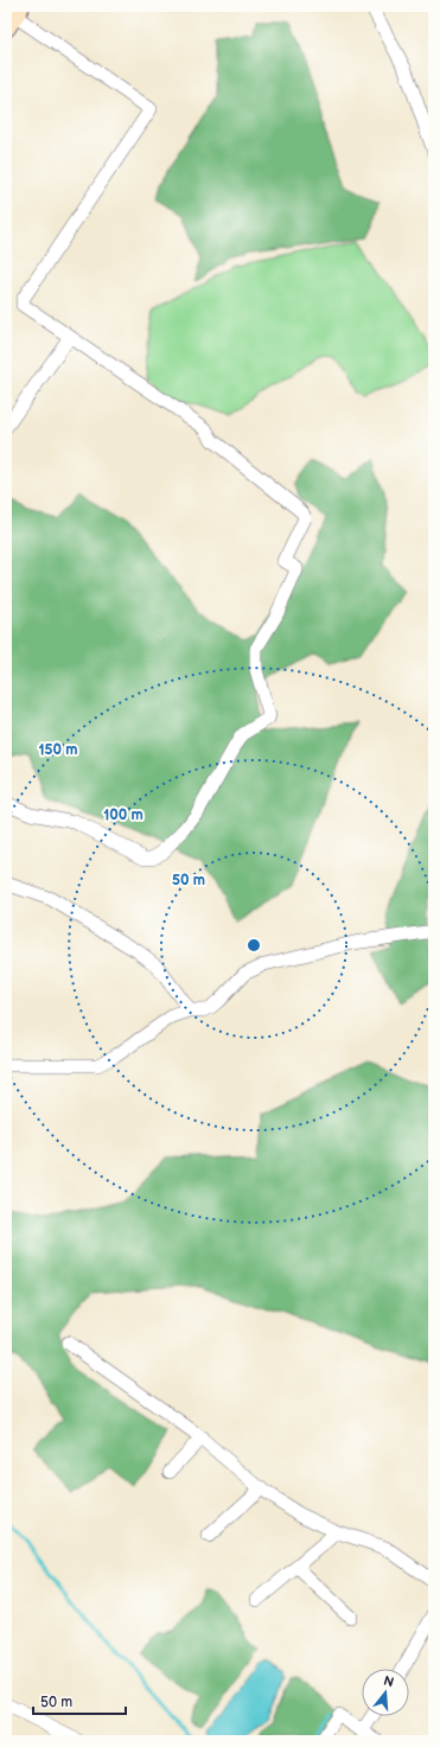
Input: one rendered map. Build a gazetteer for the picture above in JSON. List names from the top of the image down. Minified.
{"scale_bar":"50 m","north":"top","rings":["150 m","100 m","50 m"]}
